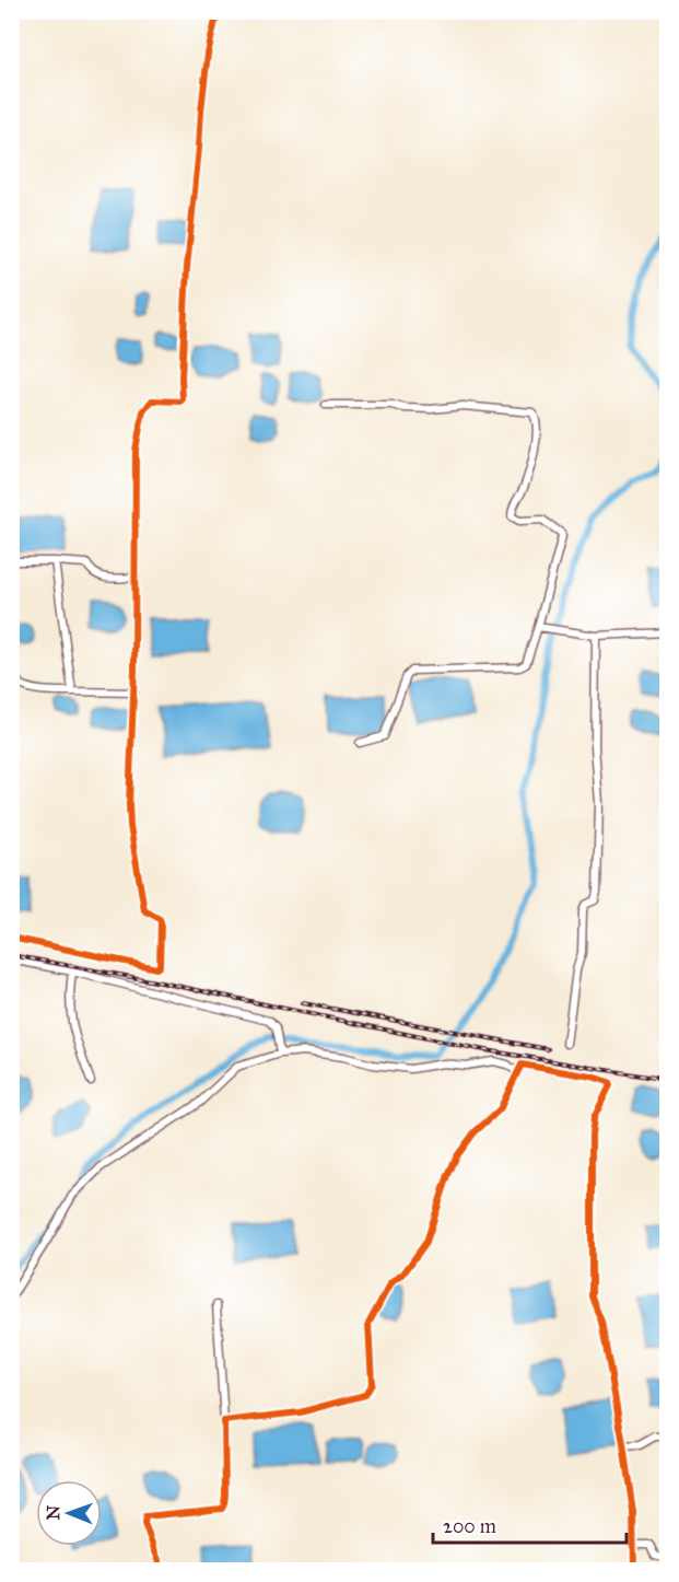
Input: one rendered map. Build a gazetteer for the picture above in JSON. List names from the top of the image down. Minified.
{"scale_bar":"200 m","north":"left"}
